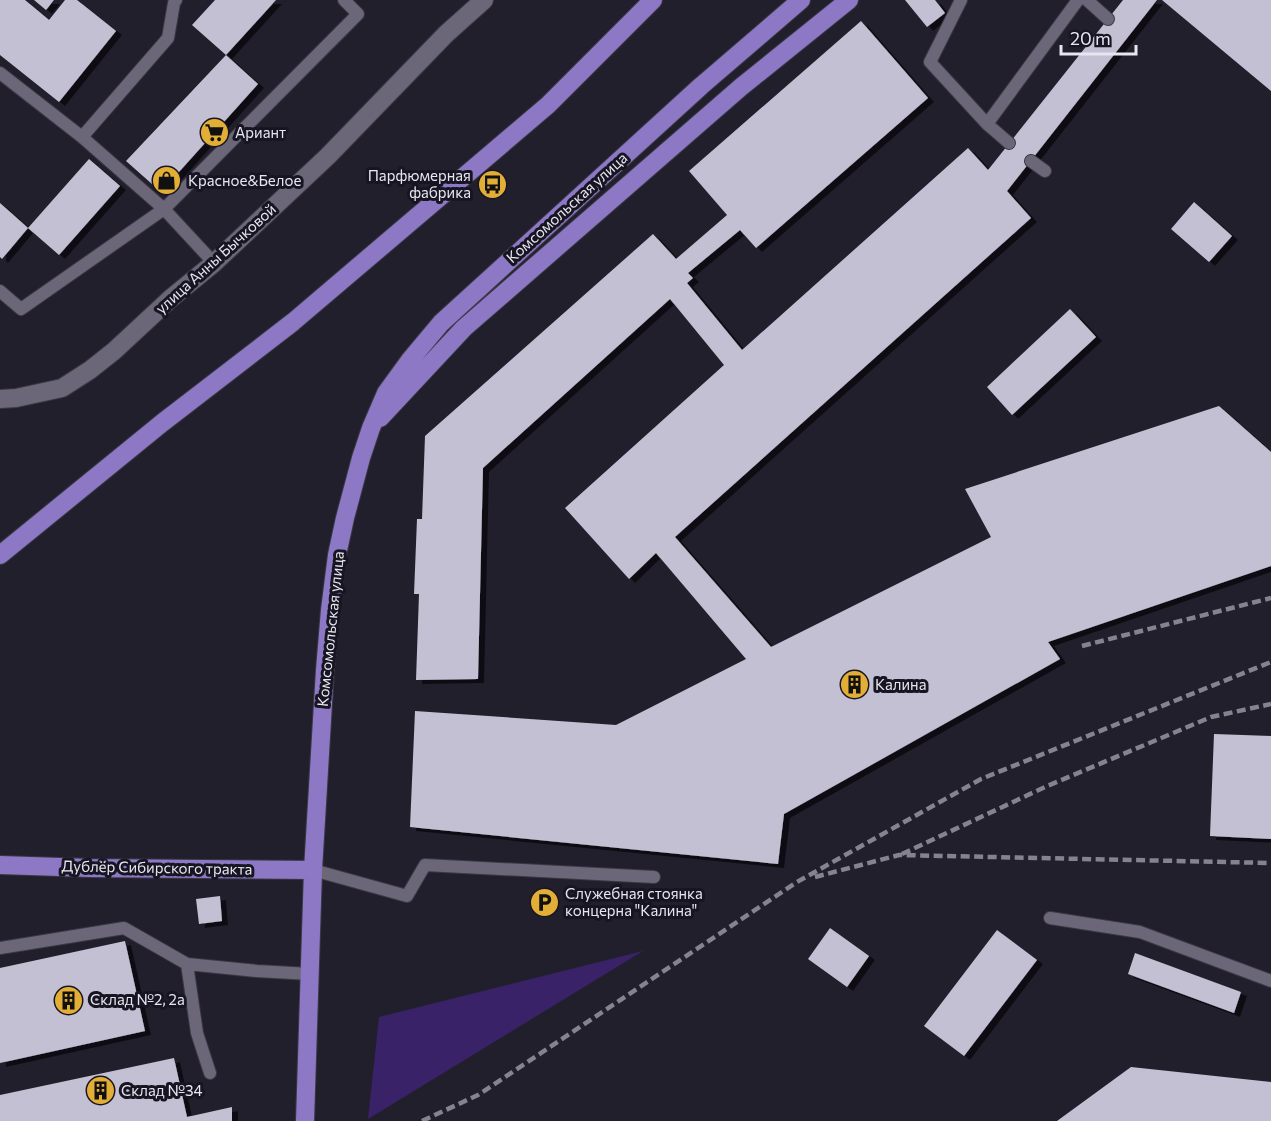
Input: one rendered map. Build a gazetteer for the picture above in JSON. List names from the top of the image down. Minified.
{"streets":{"main road":["Комсомольская улица","Дублёр Сибирского тракта"],"street":["улица Анны Бычковой"]},"crossings":[["Комсомольская улица","Дублёр Сибирского тракта"]],"places":{"supermarket":["Ариант"],"shop":["Красное&Белое"],"bus stop":["Парфюмерная фабрика"],"building":["Калина","Склад №2, 2а","Склад №34"],"parking":["Служебная стоянка концерна \"Калина\""]},"scale_bar":"20 m"}
